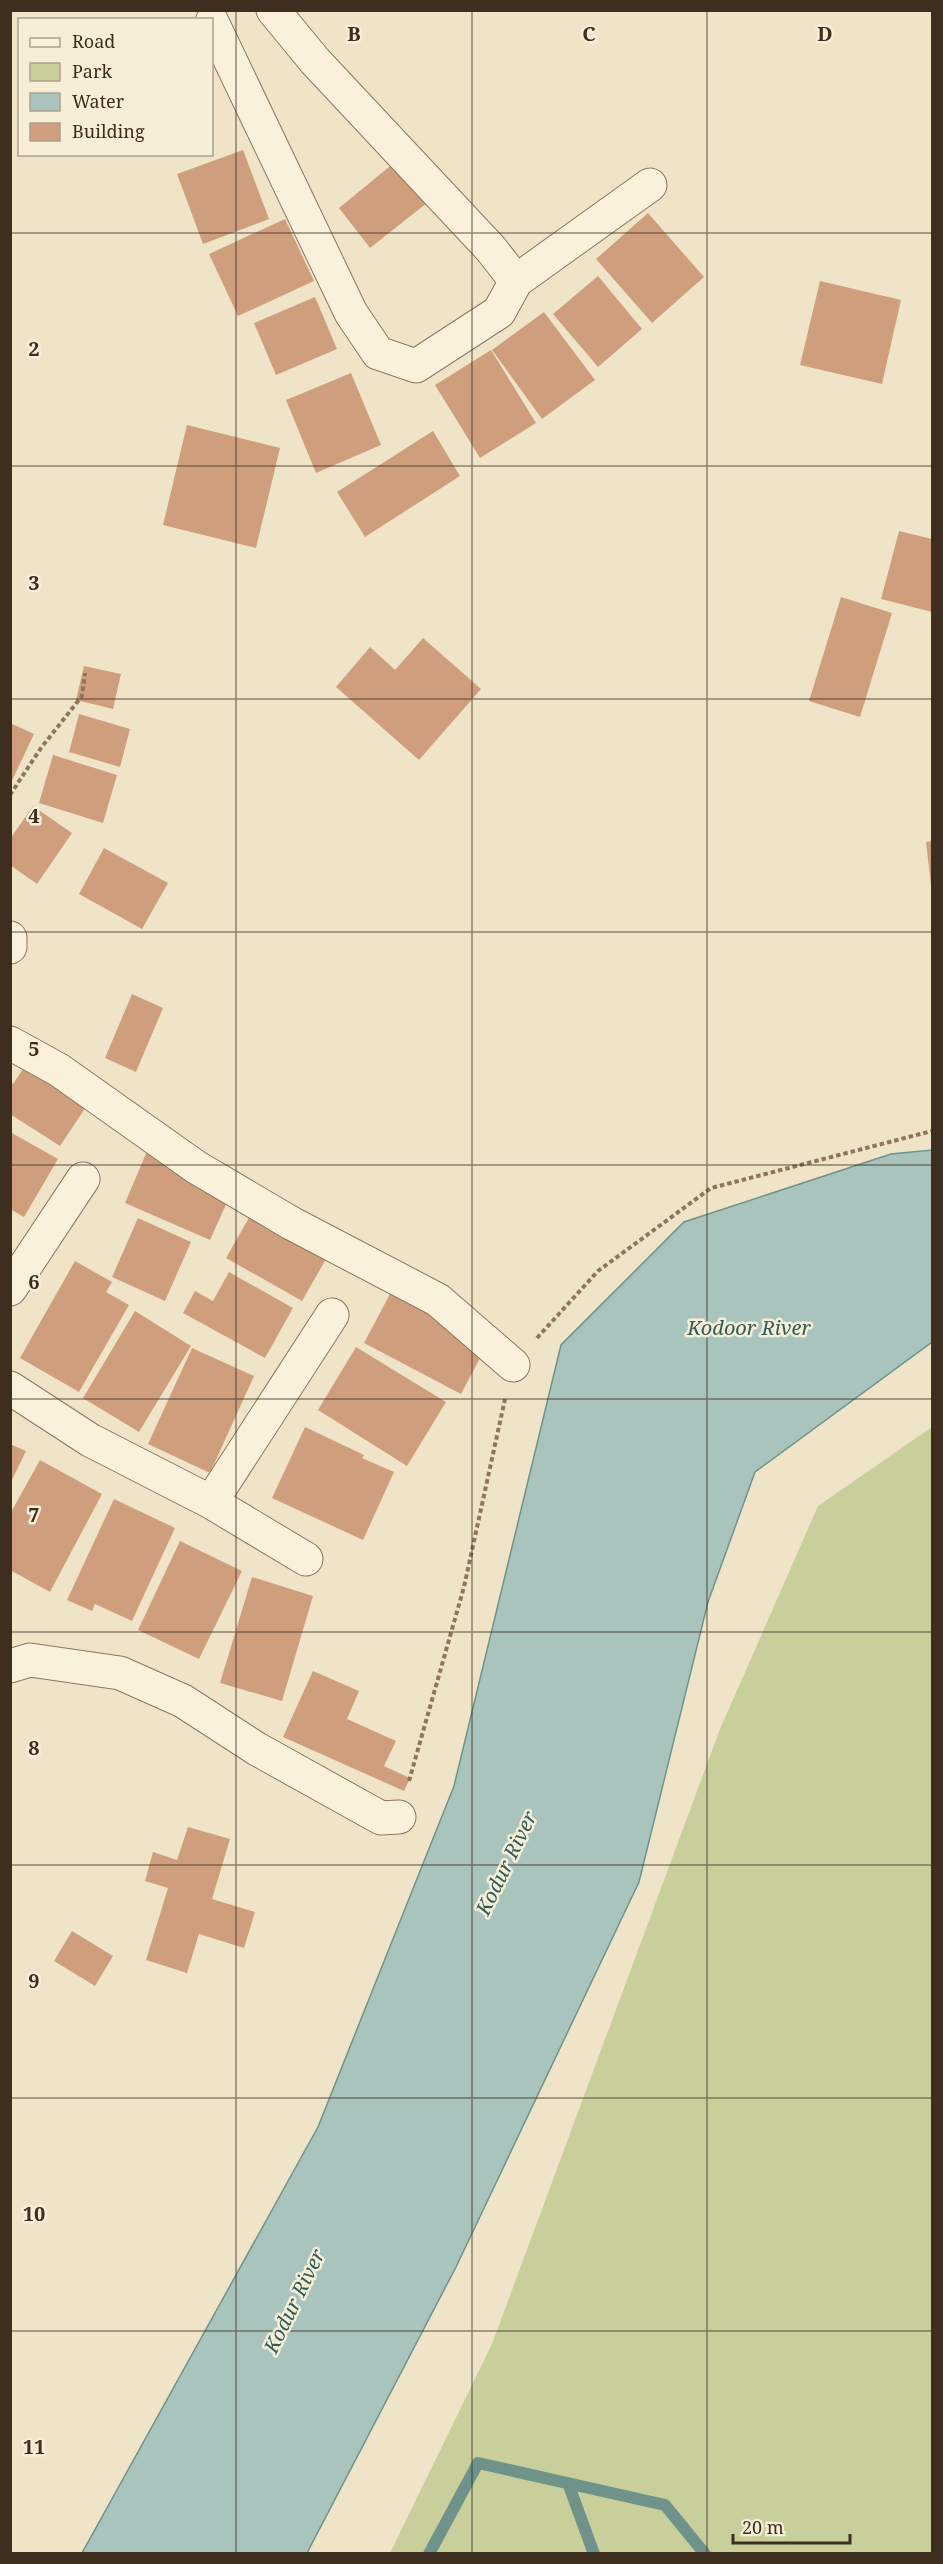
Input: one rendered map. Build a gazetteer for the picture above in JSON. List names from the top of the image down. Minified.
{"water":["Kodoor River","Kodur River"],"legend":["Road","Park","Water","Building"],"scale_bar":"20 m","grid":{"columns":["B","C","D"],"rows":["2","3","4","5","6","7","8","9","10","11"]}}
